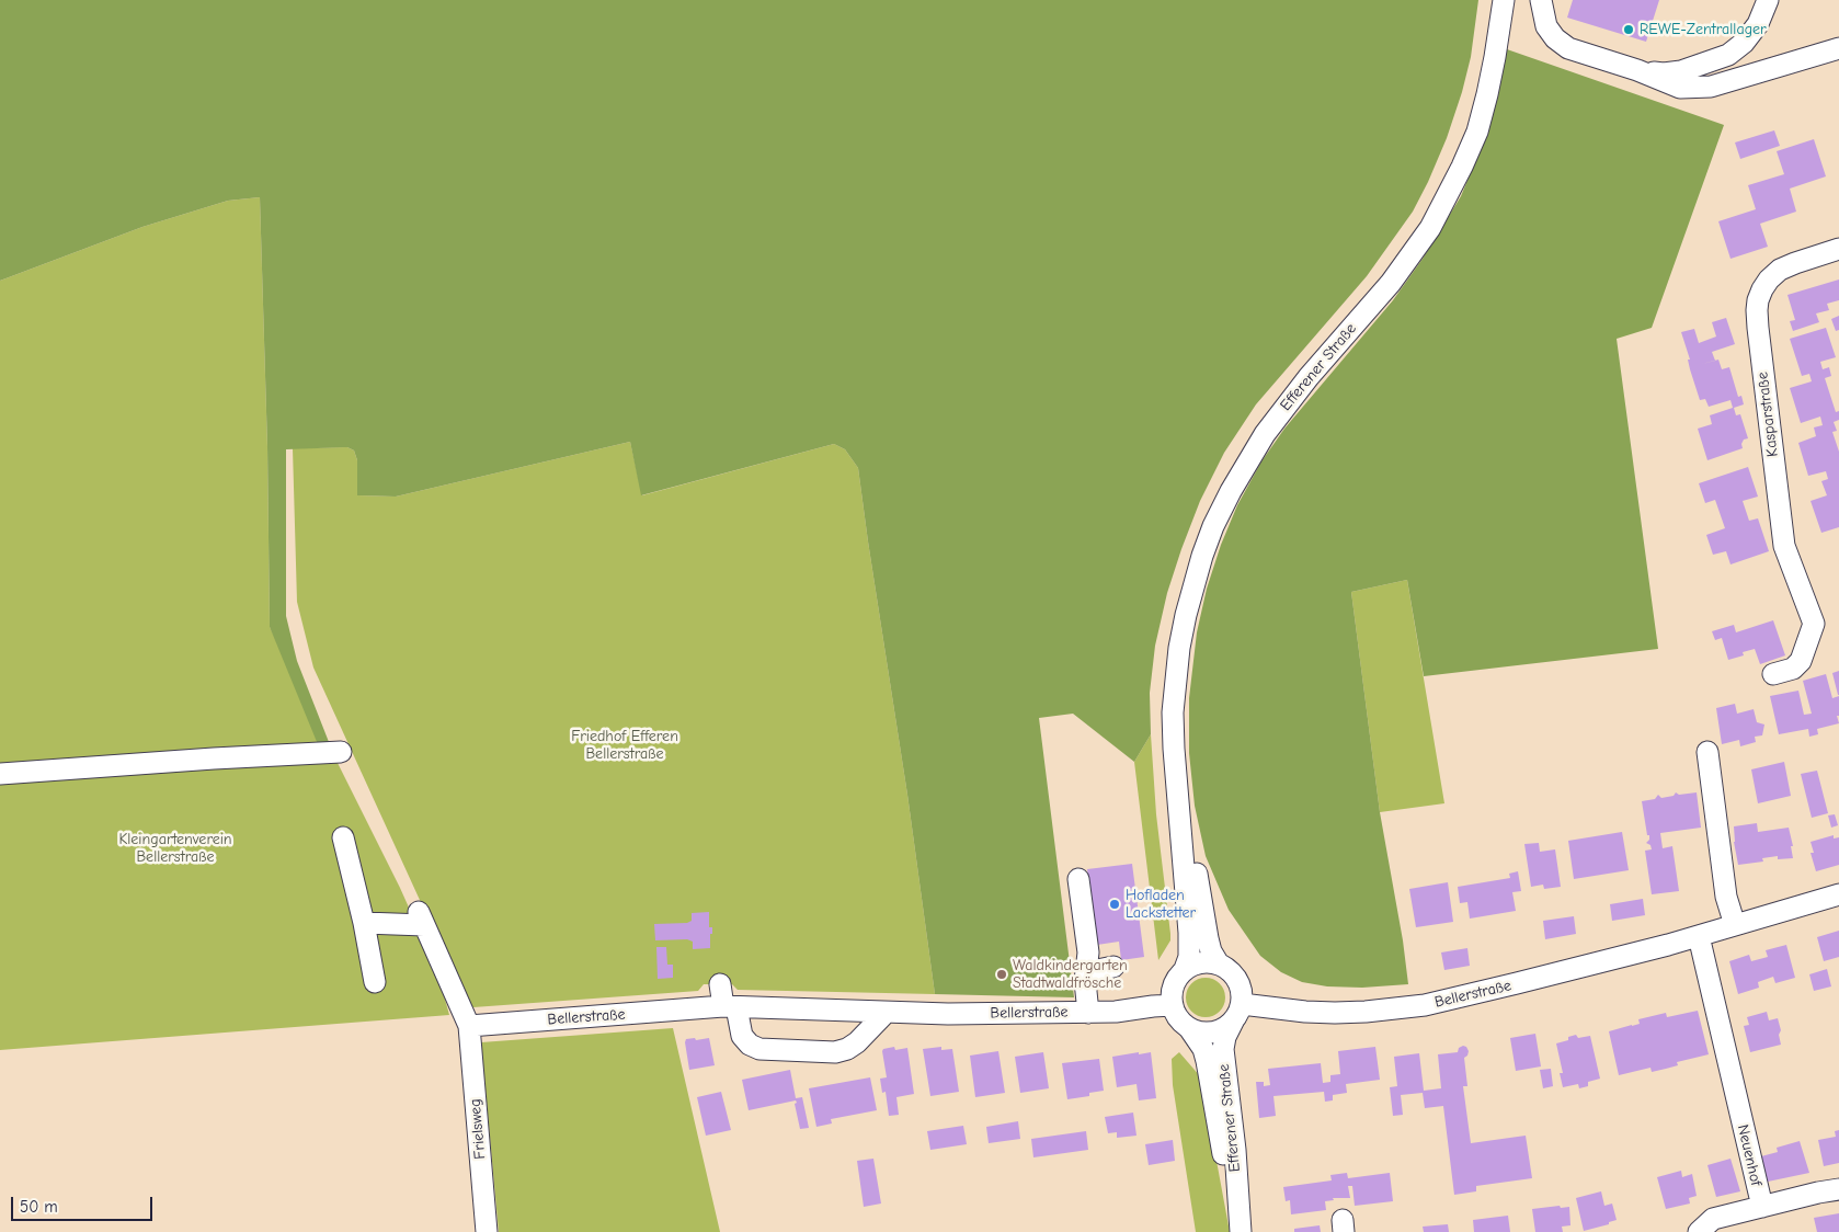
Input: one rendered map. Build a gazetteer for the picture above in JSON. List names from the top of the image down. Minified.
{"streets":{"street":["Efferener Straße","Kasparstraße","Bellerstraße","Frielsweg","Neuenhof"]},"crossings":[["Efferener Straße","Bellerstraße"],["Bellerstraße","Frielsweg"],["Bellerstraße","Neuenhof"]],"parks":["Friedhof Efferen Bellerstraße","Kleingartenverein Bellerstraße"],"places":["REWE-Zentrallager","Hofladen Lackstetter","Waldkindergarten Stadtwaldfrösche"],"scale_bar":"50 m"}
